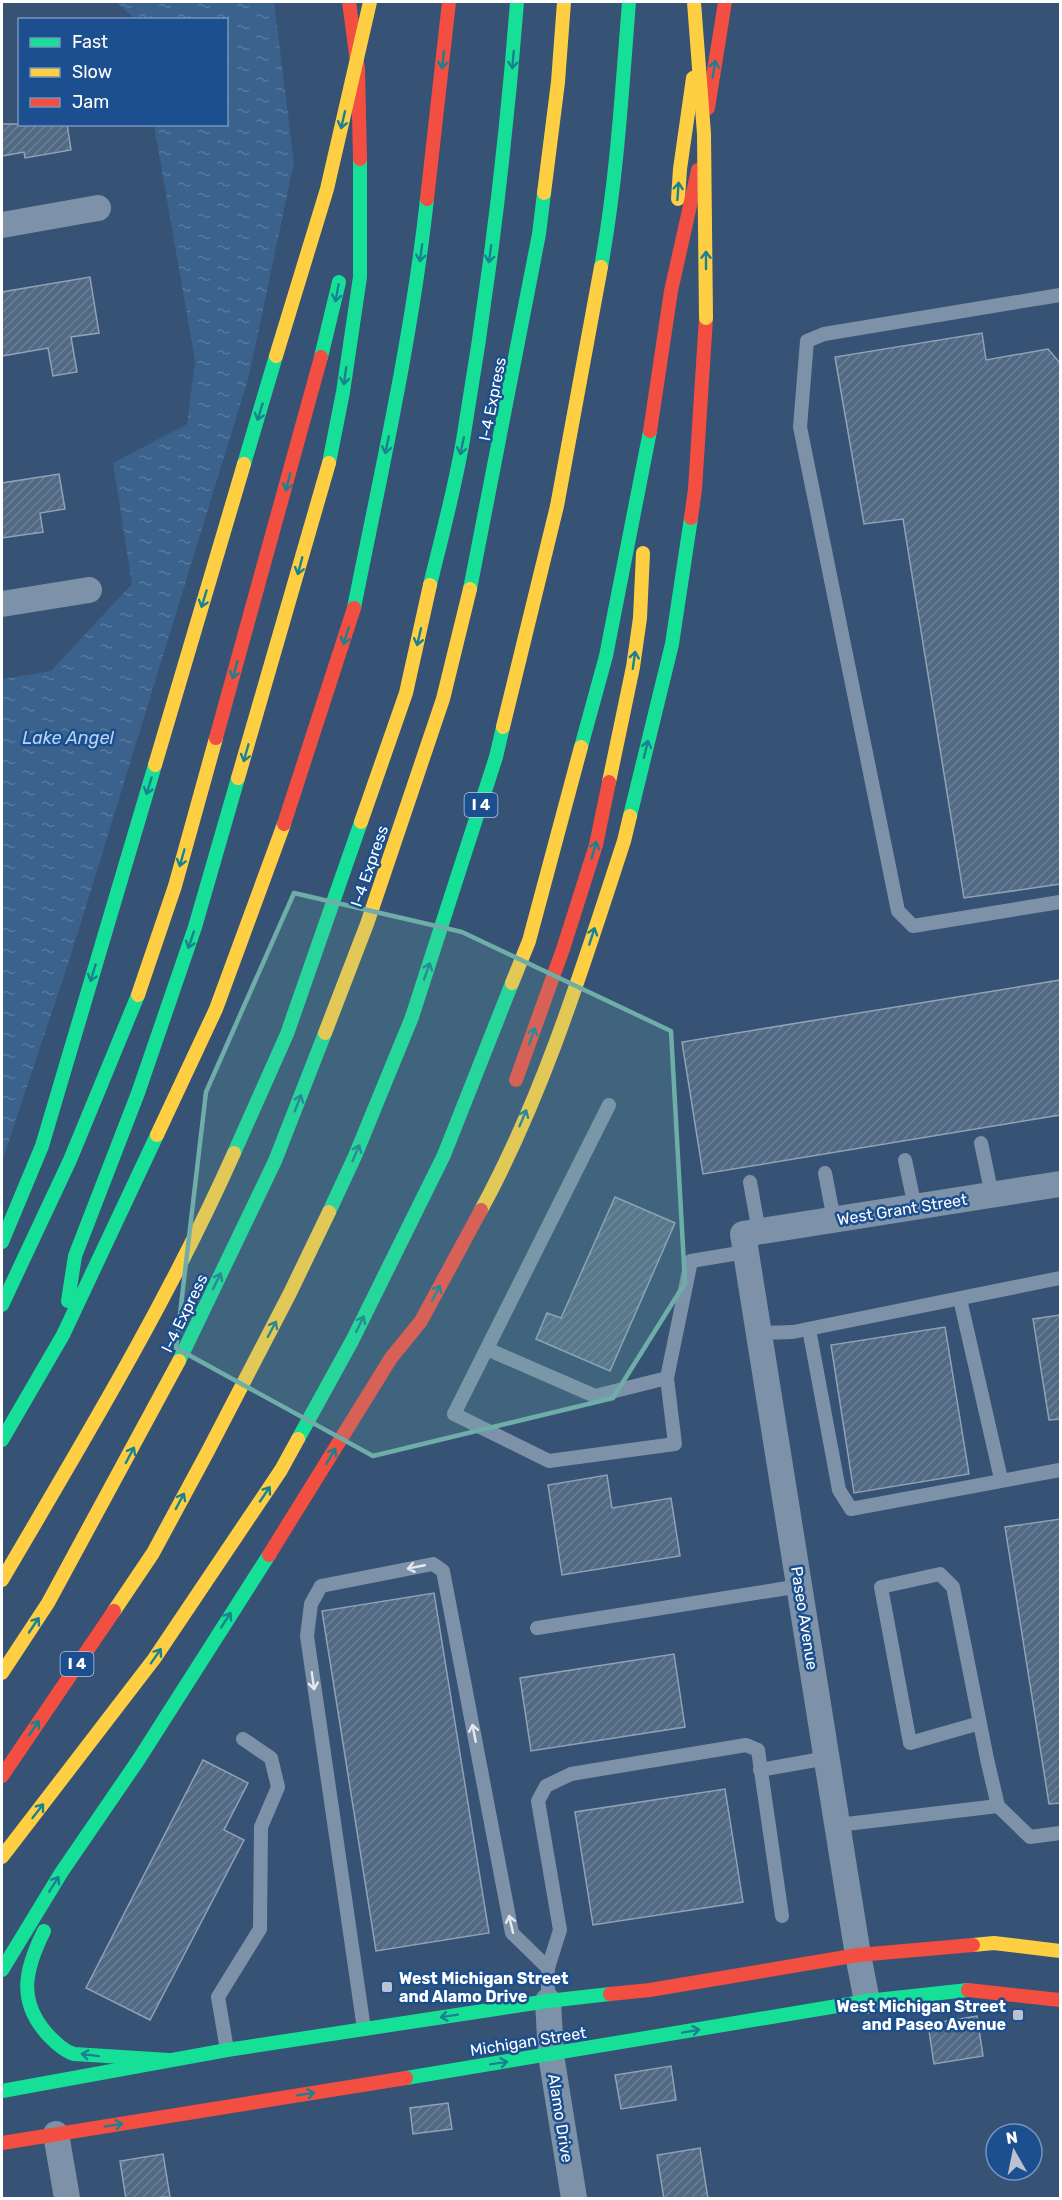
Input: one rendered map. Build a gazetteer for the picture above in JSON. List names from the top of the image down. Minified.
{"streets":{"main road":["I-4 Express","I 4","Michigan Street"],"street":["West Grant Street","Paseo Avenue","Alamo Drive"]},"crossings":[["West Grant Street","Paseo Avenue"],["Paseo Avenue","Michigan Street"],["Michigan Street","Alamo Drive"]],"water":["Lake Angel"],"places":{"transit":["West Michigan Street and Alamo Drive","West Michigan Street and Paseo Avenue"]},"legend":["Fast","Slow","Jam"],"north":"top"}
